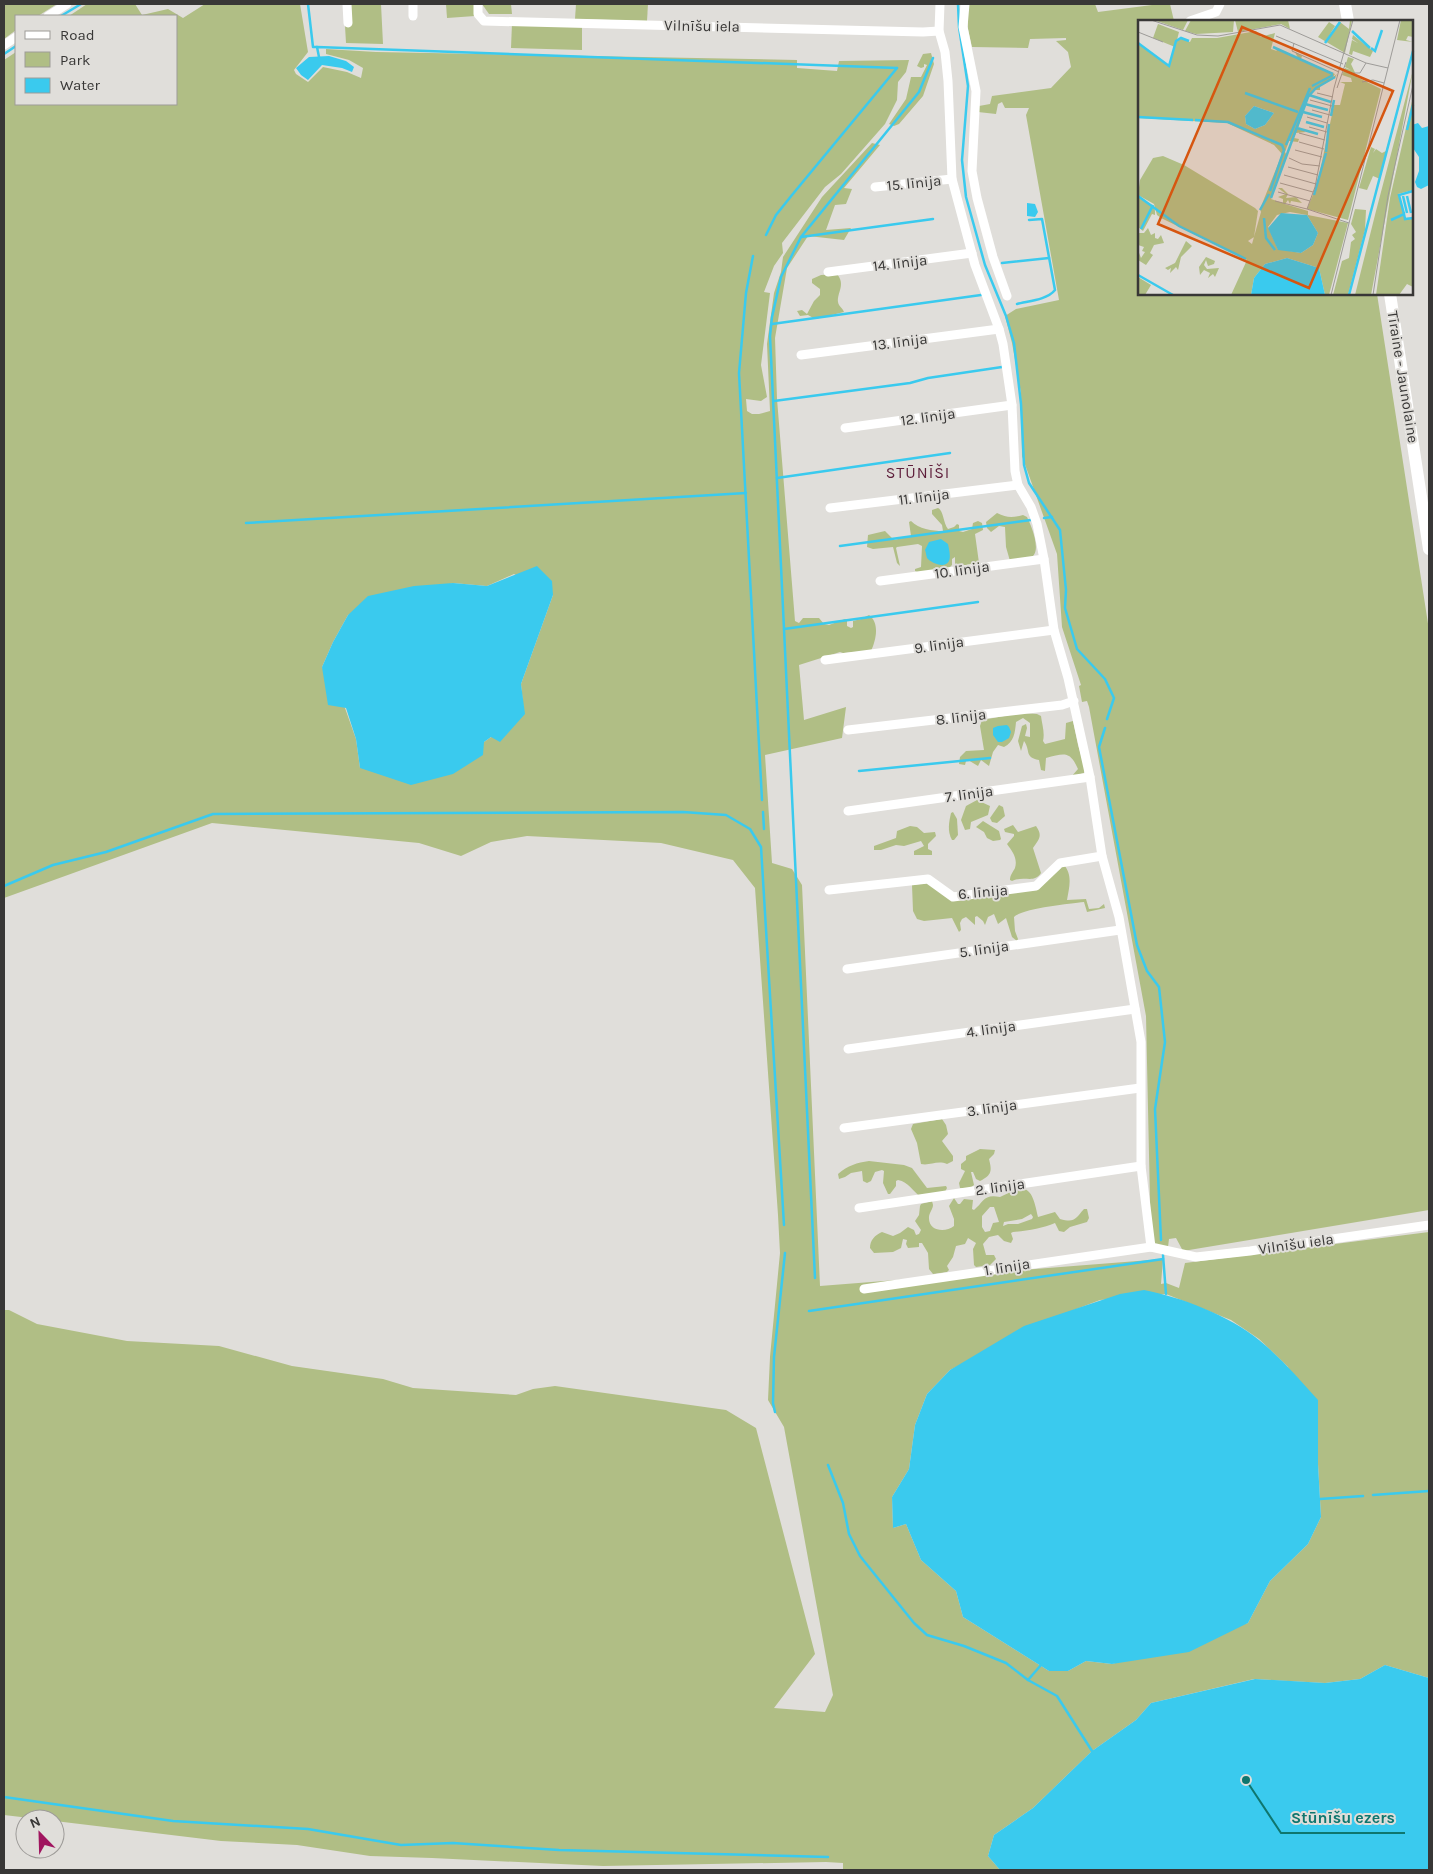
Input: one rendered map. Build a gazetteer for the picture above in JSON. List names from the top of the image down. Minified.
{"streets":{"main road":["Tīraine - Jaunolaine"],"street":["Vilnīšu iela","15. līnija","14. līnija","13. līnija","12. līnija","11. līnija","10. līnija","9. līnija","8. līnija","7. līnija","6. līnija","5. līnija","4. līnija","3. līnija","2. līnija","1. līnija"]},"crossings":[["Vilnīšu iela","1. līnija"]],"districts":["STŪNĪŠI"],"places":["Stūnīšu ezers"],"legend":["Road","Park","Water"],"north":"top left"}
